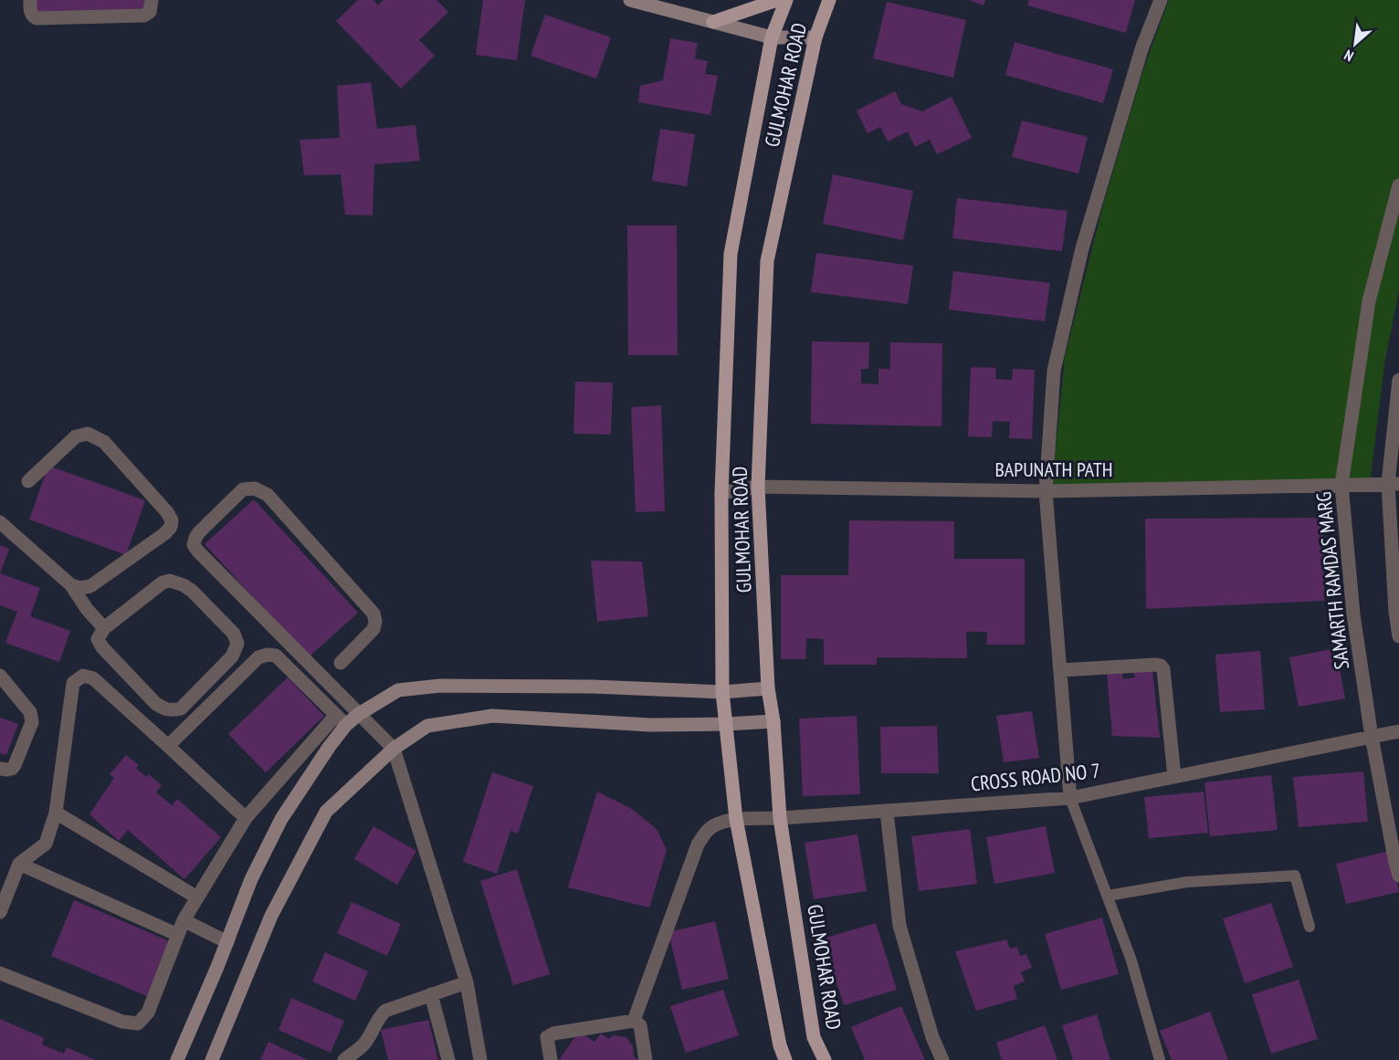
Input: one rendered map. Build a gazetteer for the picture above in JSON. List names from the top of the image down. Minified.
{"streets":{"main road":["GULMOHAR ROAD"],"street":["BAPUNATH PATH","SAMARTH RAMDAS MARG","CROSS ROAD NO 7"]},"crossings":[["GULMOHAR ROAD","BAPUNATH PATH"],["GULMOHAR ROAD","CROSS ROAD NO 7"],["BAPUNATH PATH","SAMARTH RAMDAS MARG"],["SAMARTH RAMDAS MARG","CROSS ROAD NO 7"]],"north":"bottom left"}
